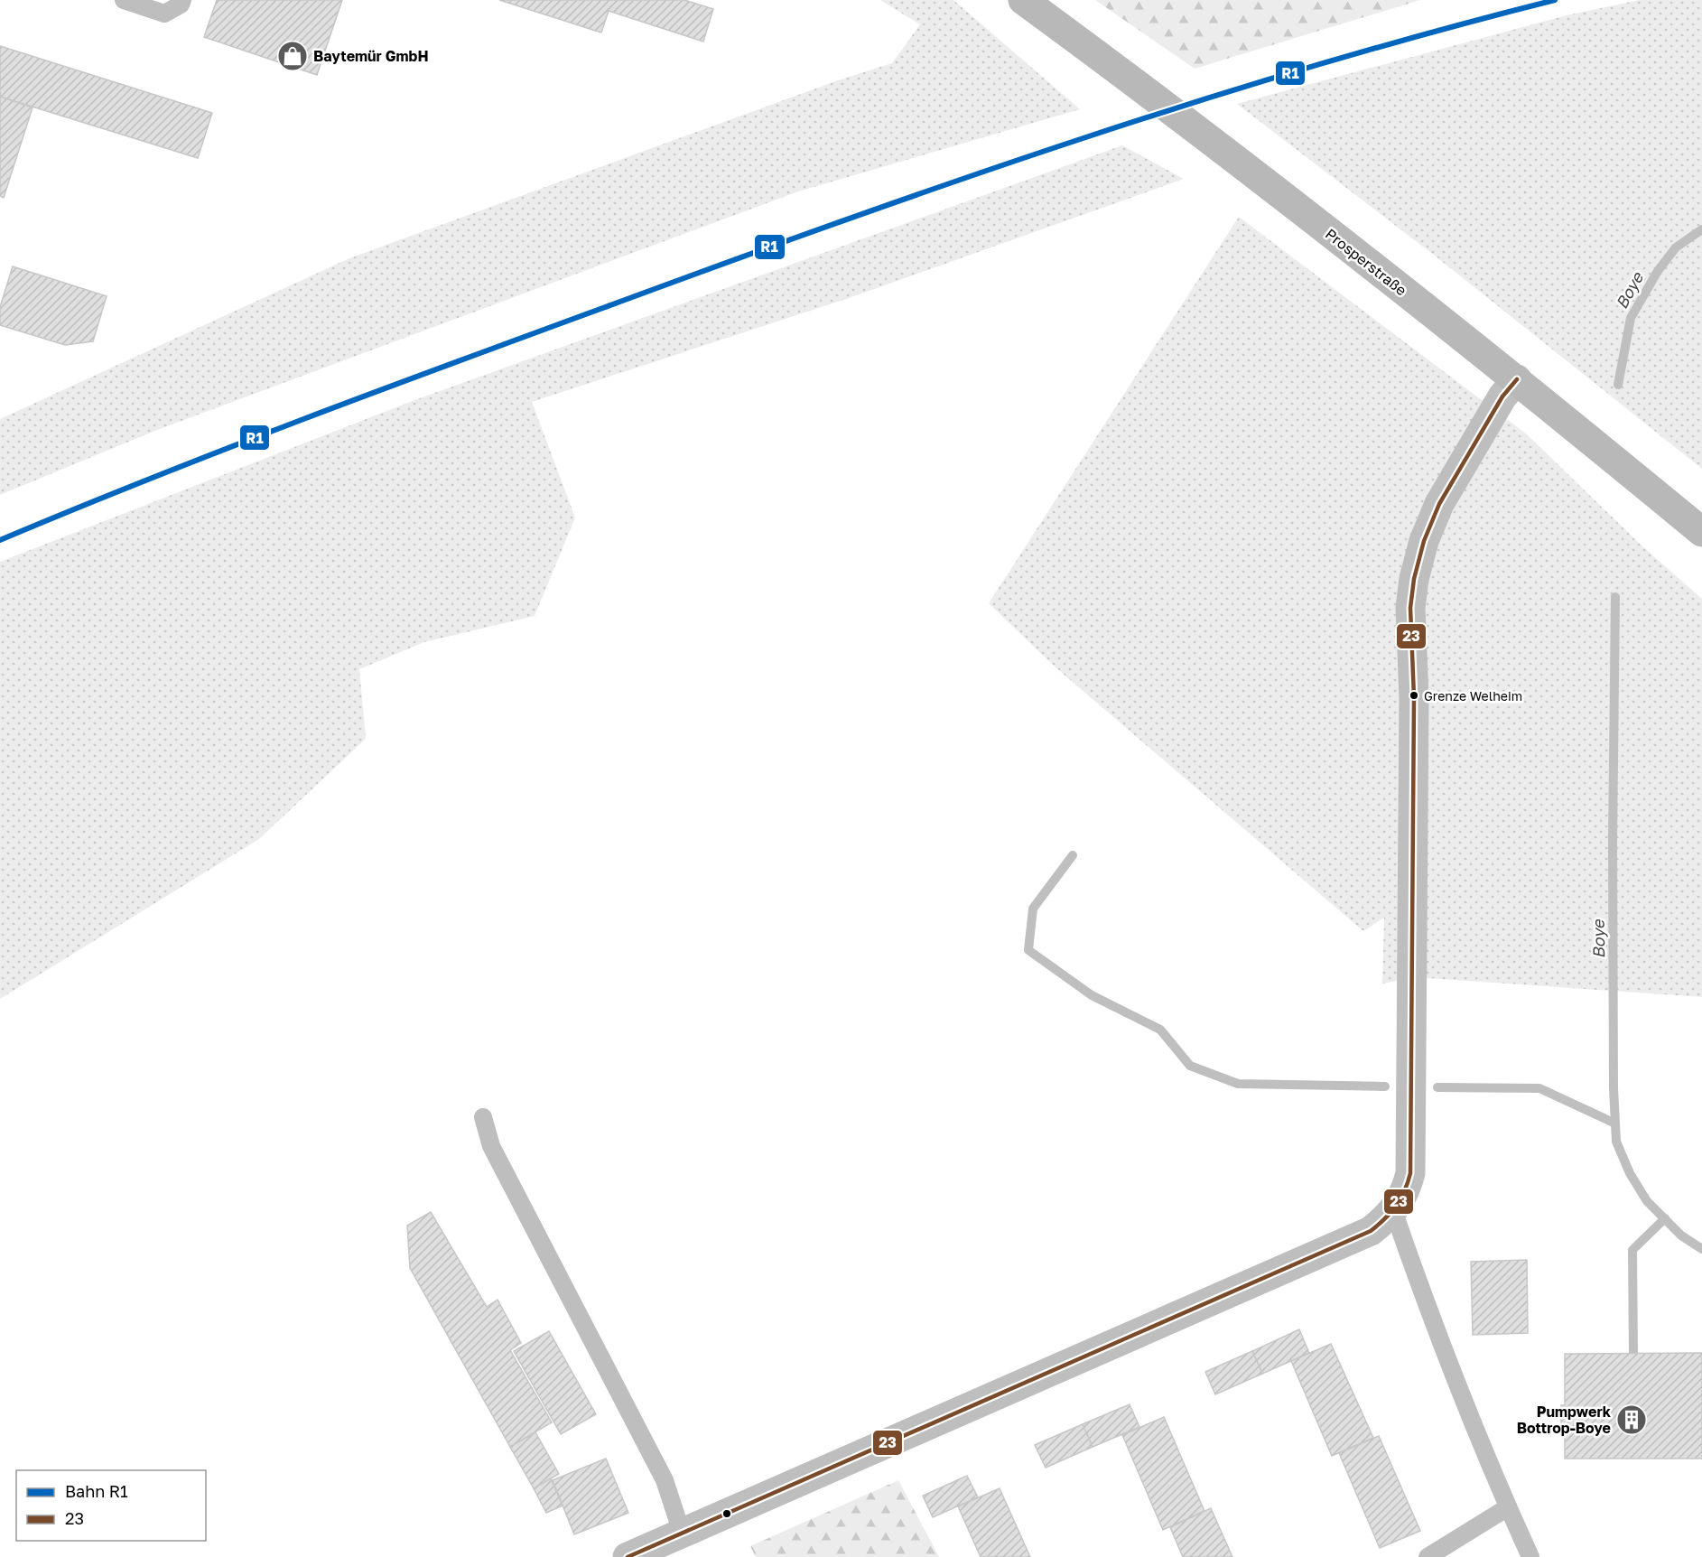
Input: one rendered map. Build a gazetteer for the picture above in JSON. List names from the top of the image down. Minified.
{"streets":{"main road":["Prosperstraße"]},"water":["Boye"],"places":{"shop":["Baytemür GmbH"],"other":["Grenze Welheim"],"building":["Pumpwerk Bottrop-Boye"]},"lines":["rail line R1","transit line 23"],"legend":["Bahn R1","23"]}
